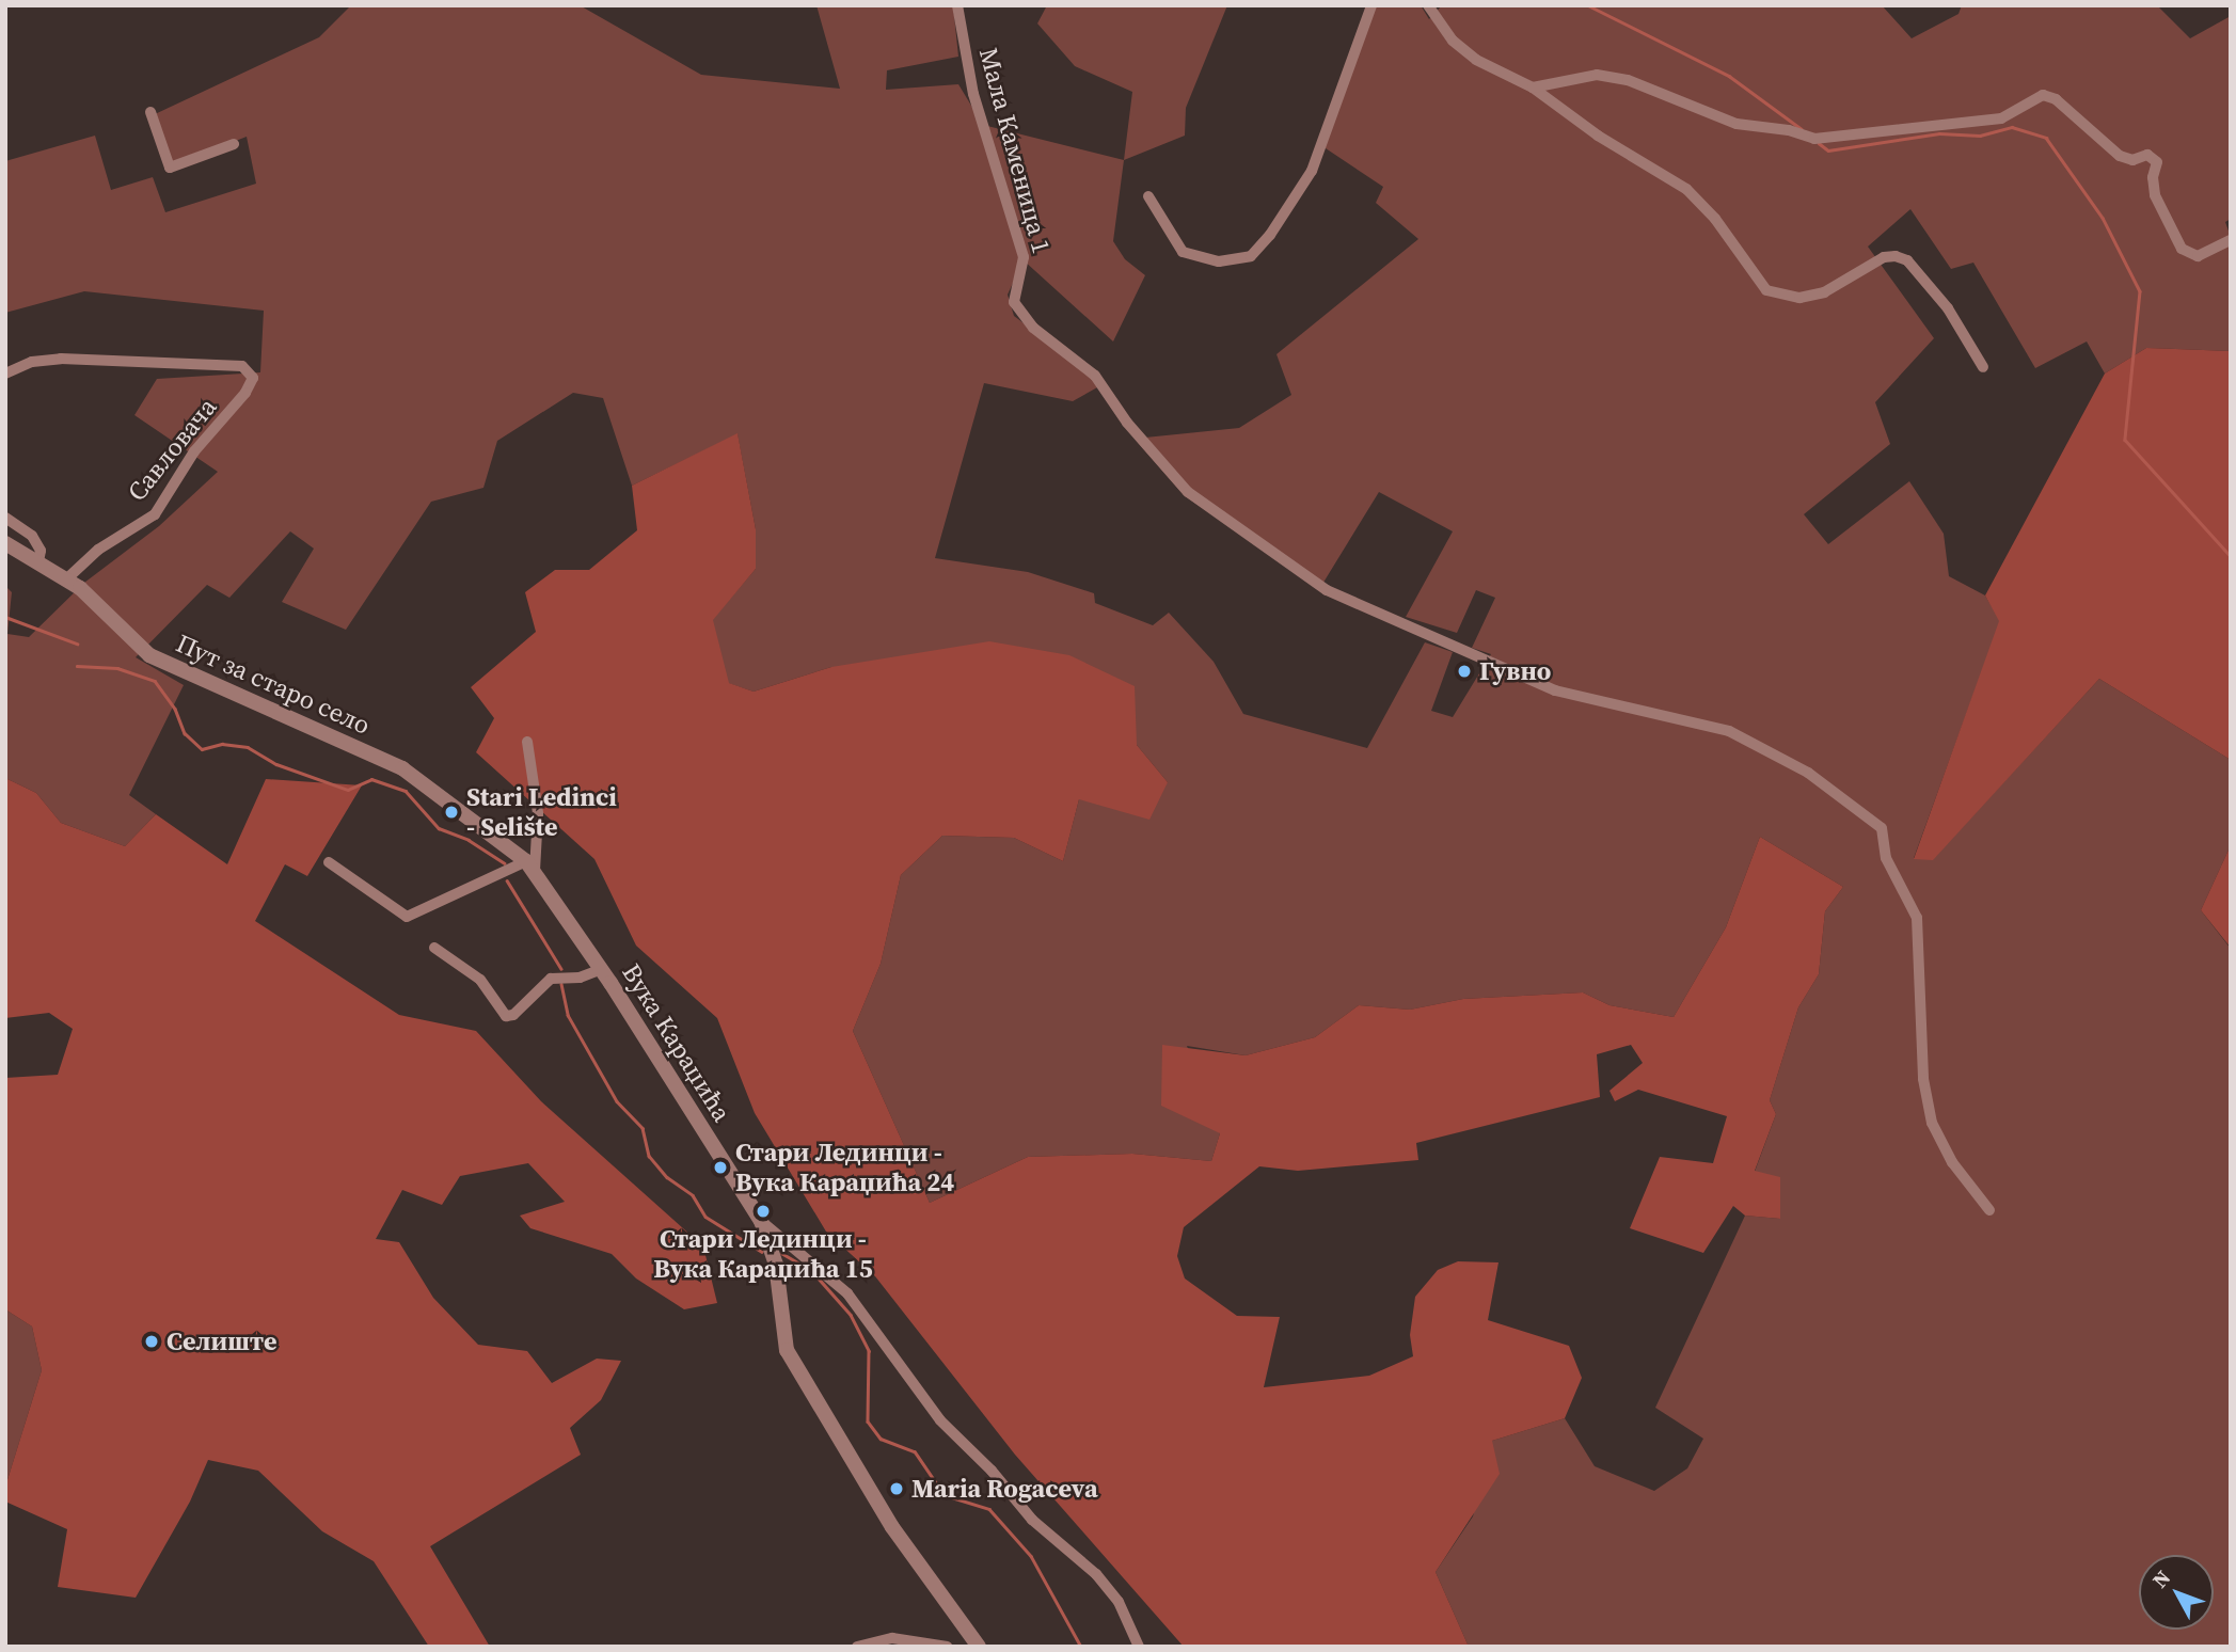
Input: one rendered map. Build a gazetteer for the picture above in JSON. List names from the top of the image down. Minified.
{"streets":{"street":["Мала Каменица 1","Савловача","Пут за старо село","Вука Караџића"]},"crossings":[["Савловача","Пут за старо село"],["Пут за старо село","Вука Караџића"]],"places":["Гувно","Stari Ledinci - Selište","Стари Лединци - Вука Караџића 24","Стари Лединци - Вука Караџића 15","Селиште","Maria Rogaceva"],"north":"top left"}
